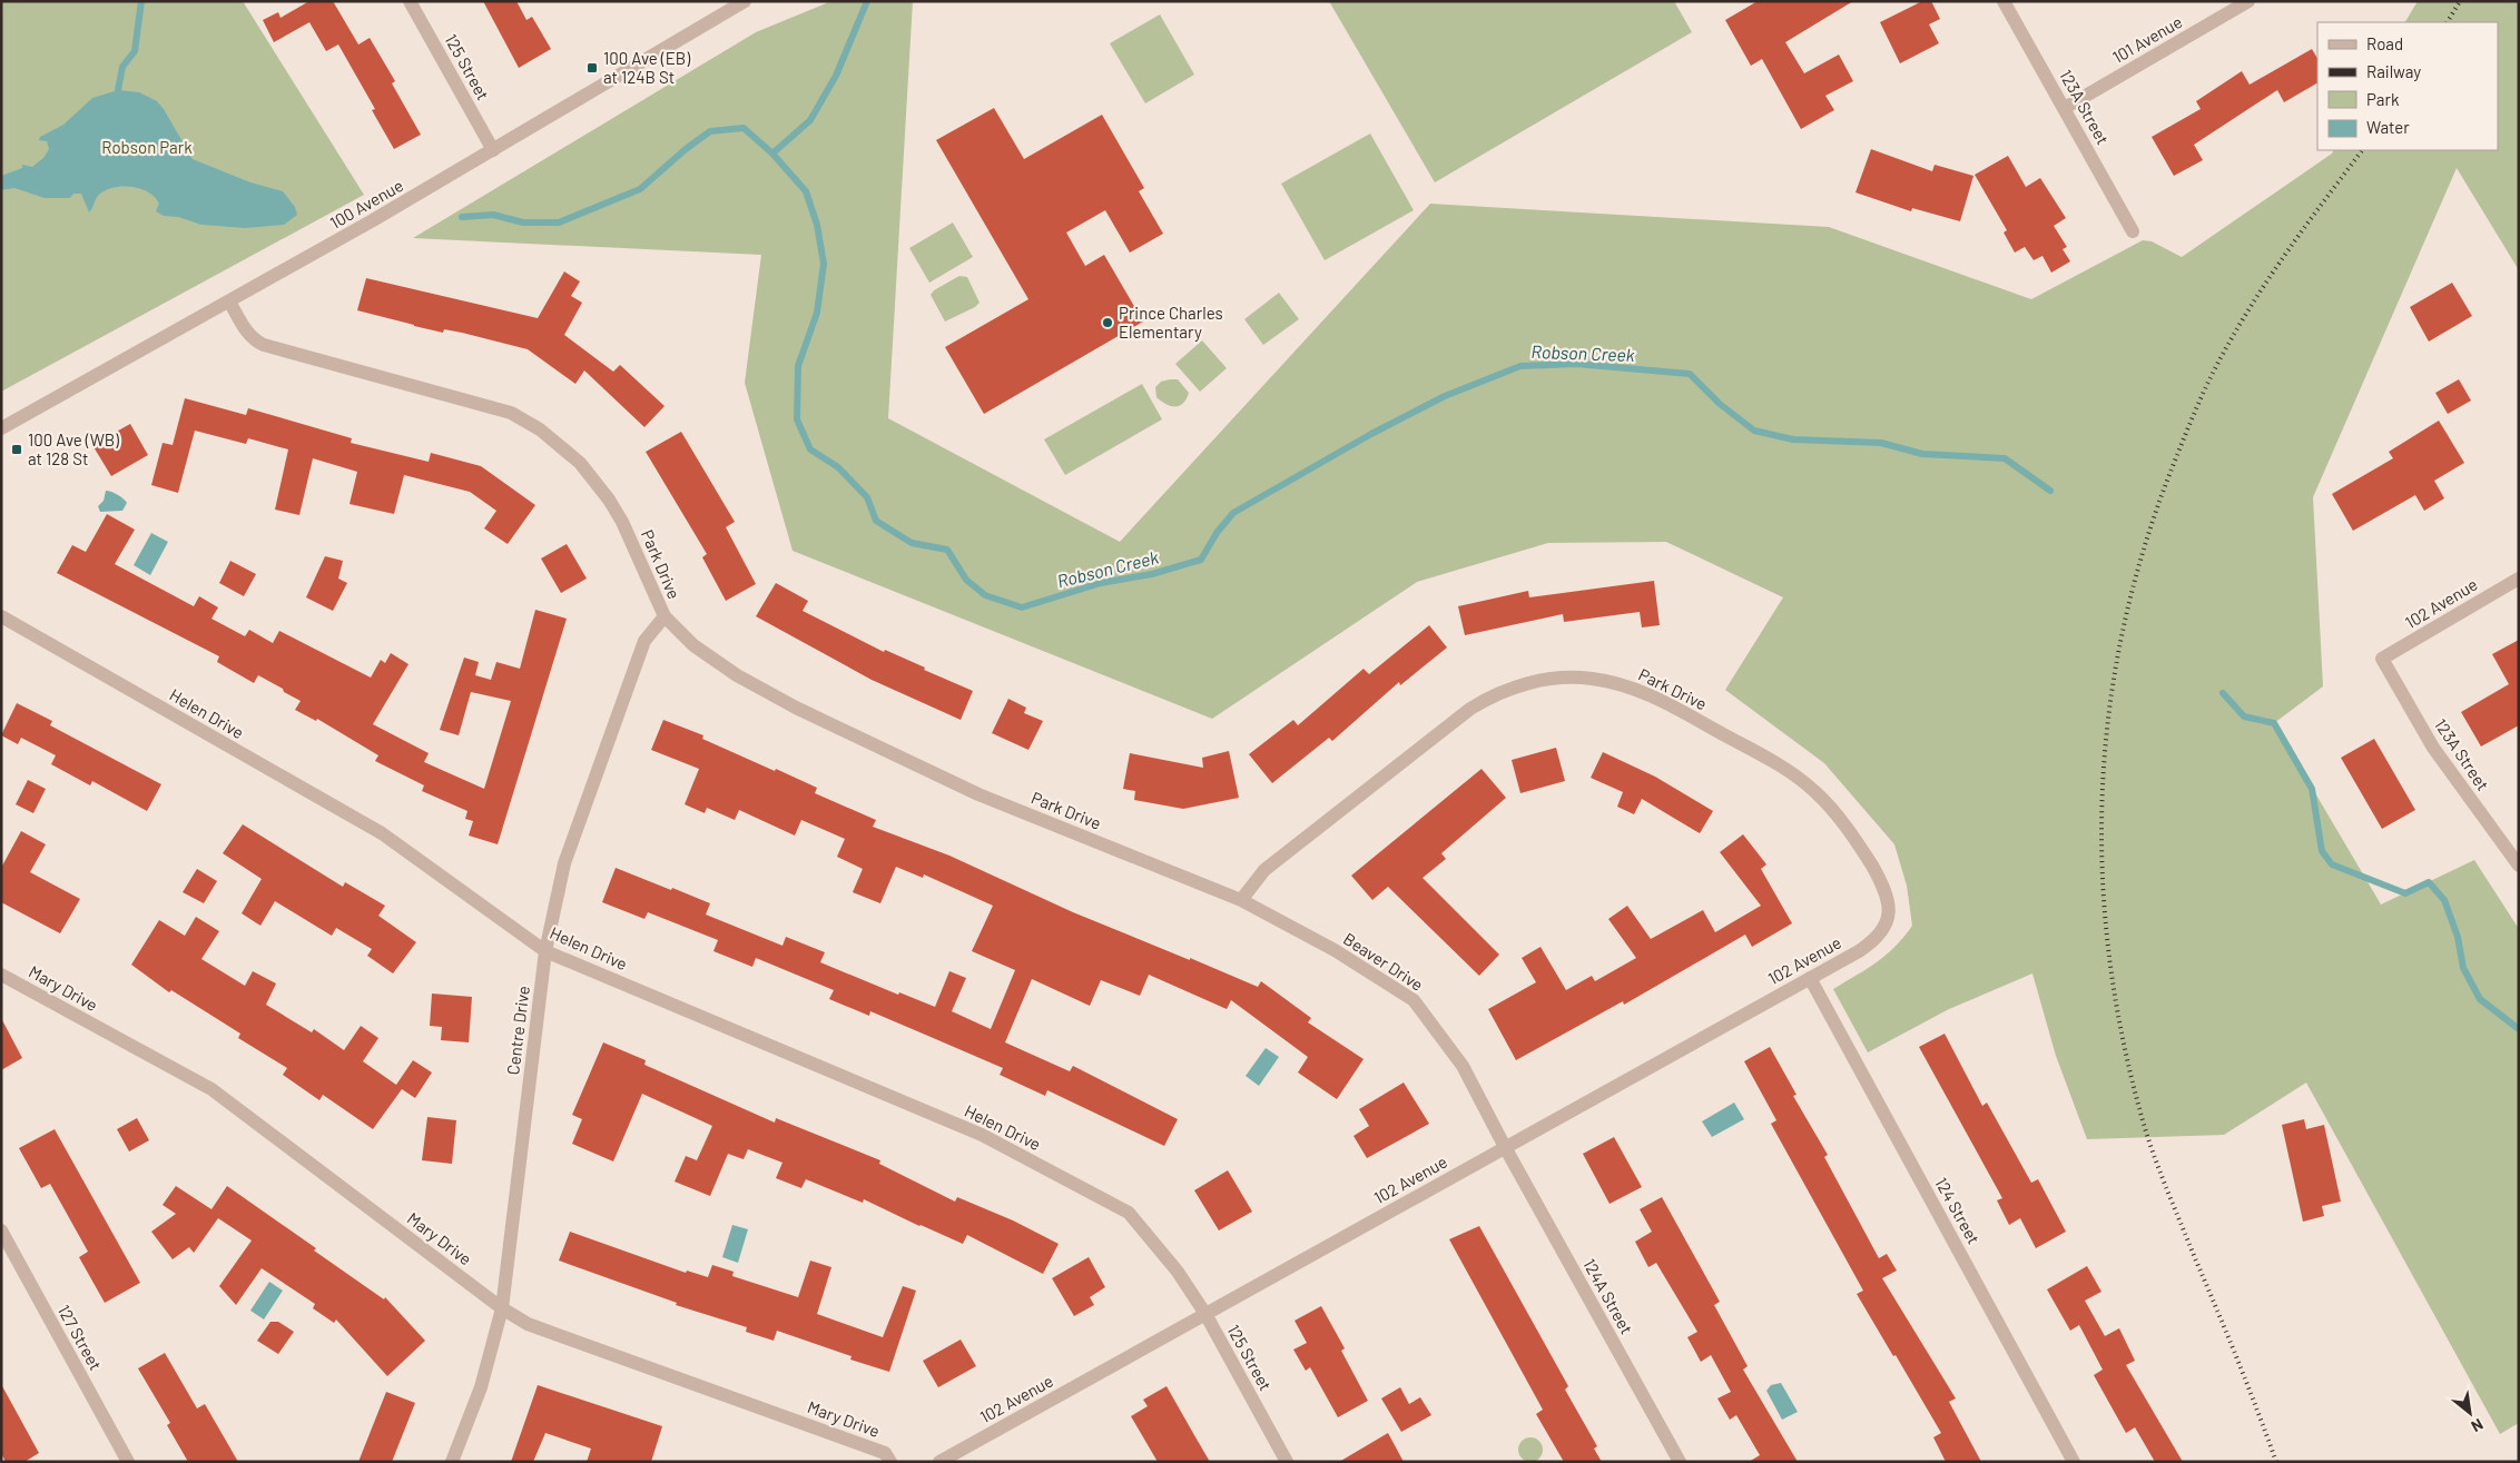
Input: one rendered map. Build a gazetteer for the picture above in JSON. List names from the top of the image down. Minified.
{"streets":{"street":["101 Avenue","125 Street","123A Street","100 Avenue","Park Drive","102 Avenue","Helen Drive","Beaver Drive","Mary Drive","Centre Drive","124 Street","124A Street","127 Street"]},"crossings":[["101 Avenue","123A Street"],["125 Street","100 Avenue"],["125 Street","102 Avenue"],["125 Street","Helen Drive"],["123A Street","102 Avenue"],["100 Avenue","Park Drive"],["Park Drive","102 Avenue"],["Park Drive","Beaver Drive"],["Park Drive","Centre Drive"],["102 Avenue","Beaver Drive"],["102 Avenue","124 Street"],["102 Avenue","124A Street"],["Helen Drive","Centre Drive"],["Beaver Drive","124A Street"],["Mary Drive","Centre Drive"]],"water":["Robson Creek"],"parks":["Robson Park"],"places":{"transit":["100 Ave (EB) at 124B St","100 Ave (WB) at 128 St"],"other":["Prince Charles Elementary"]},"legend":["Road","Railway","Park","Water"],"north":"bottom right"}
